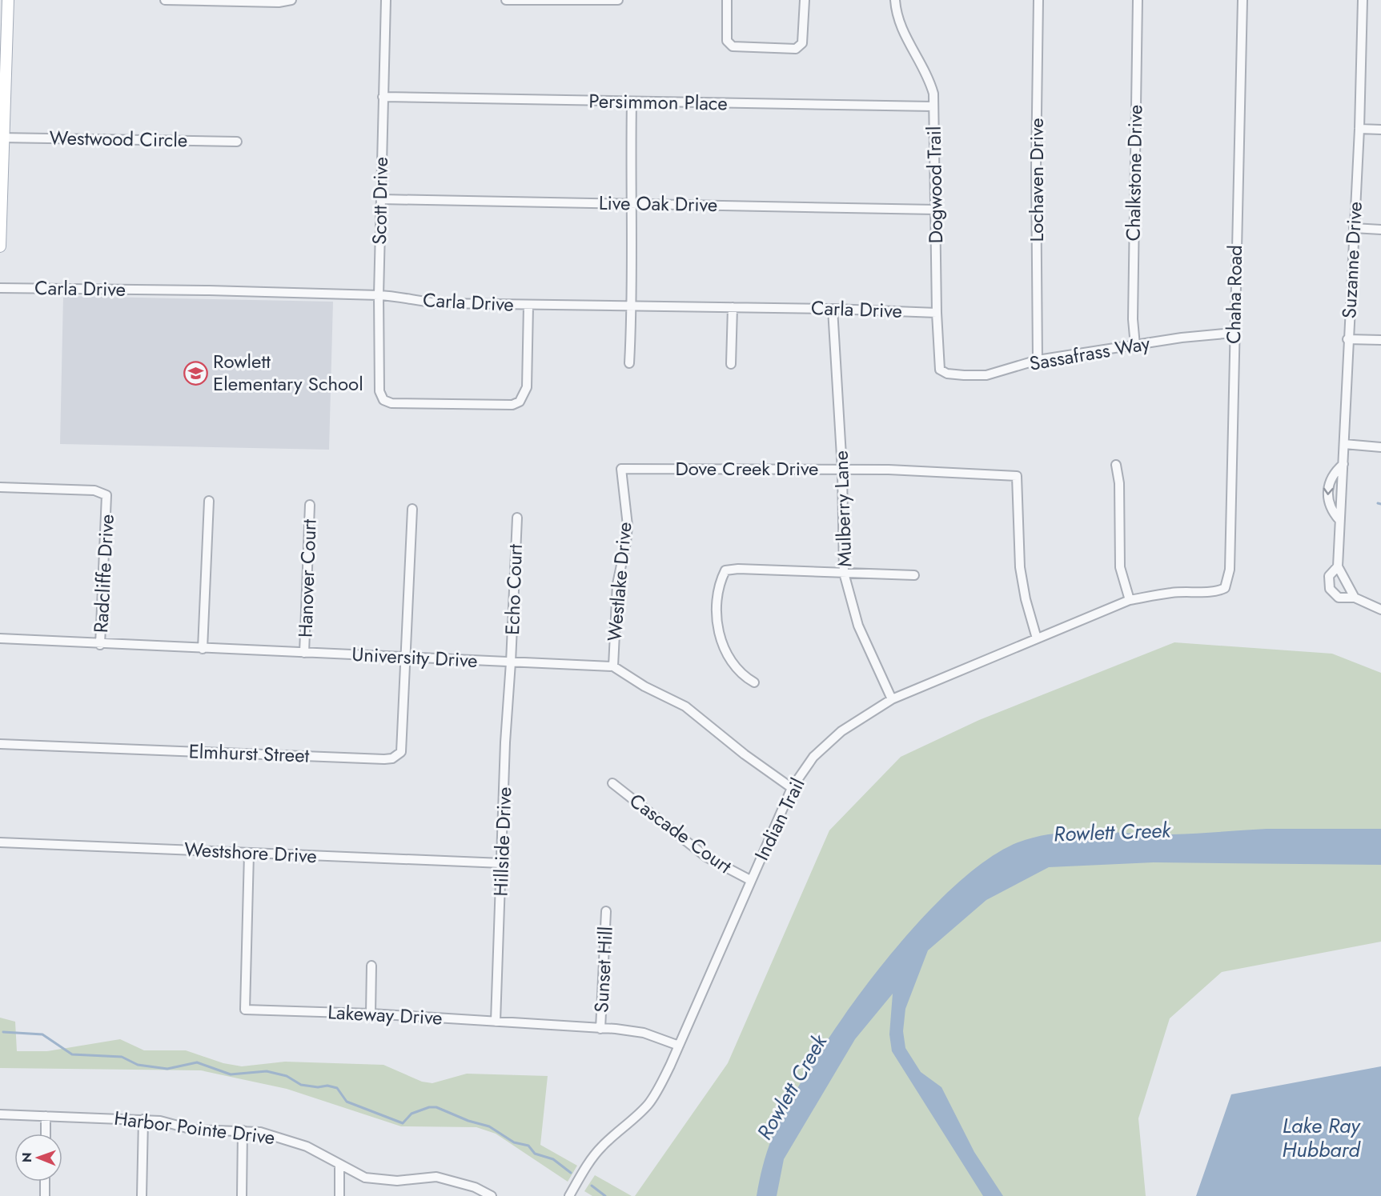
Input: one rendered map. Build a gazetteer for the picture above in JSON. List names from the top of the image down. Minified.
{"streets":{"street":["Persimmon Place","Westwood Circle","Chalkstone Drive","Lochaven Drive","Dogwood Trail","Scott Drive","Live Oak Drive","Suzanne Drive","Carla Drive","Chaha Road","Sassafrass Way","Dove Creek Drive","Mulberry Lane","Radcliffe Drive","Hanover Court","Westlake Drive","Echo Court","University Drive","Elmhurst Street","Indian Trail","Cascade Court","Hillside Drive","Westshore Drive","Sunset Hill","Lakeway Drive","Harbor Pointe Drive"]},"crossings":[["Persimmon Place","Dogwood Trail"],["Persimmon Place","Scott Drive"],["Chalkstone Drive","Sassafrass Way"],["Lochaven Drive","Sassafrass Way"],["Dogwood Trail","Live Oak Drive"],["Dogwood Trail","Carla Drive"],["Dogwood Trail","Sassafrass Way"],["Scott Drive","Live Oak Drive"],["Scott Drive","Carla Drive"],["Carla Drive","Mulberry Lane"],["Chaha Road","Sassafrass Way"],["Chaha Road","Indian Trail"],["Dove Creek Drive","Mulberry Lane"],["Dove Creek Drive","Westlake Drive"],["Dove Creek Drive","Indian Trail"],["Mulberry Lane","Indian Trail"],["Radcliffe Drive","University Drive"],["Hanover Court","University Drive"],["Westlake Drive","University Drive"],["Echo Court","University Drive"],["Echo Court","Hillside Drive"],["University Drive","Elmhurst Street"],["University Drive","Hillside Drive"],["Indian Trail","Cascade Court"],["Indian Trail","Lakeway Drive"],["Hillside Drive","Westshore Drive"],["Hillside Drive","Lakeway Drive"],["Westshore Drive","Lakeway Drive"],["Sunset Hill","Lakeway Drive"]],"water":["Rowlett Creek","Lake Ray Hubbard"],"places":{"school or university":["Rowlett Elementary School"]},"north":"left"}
